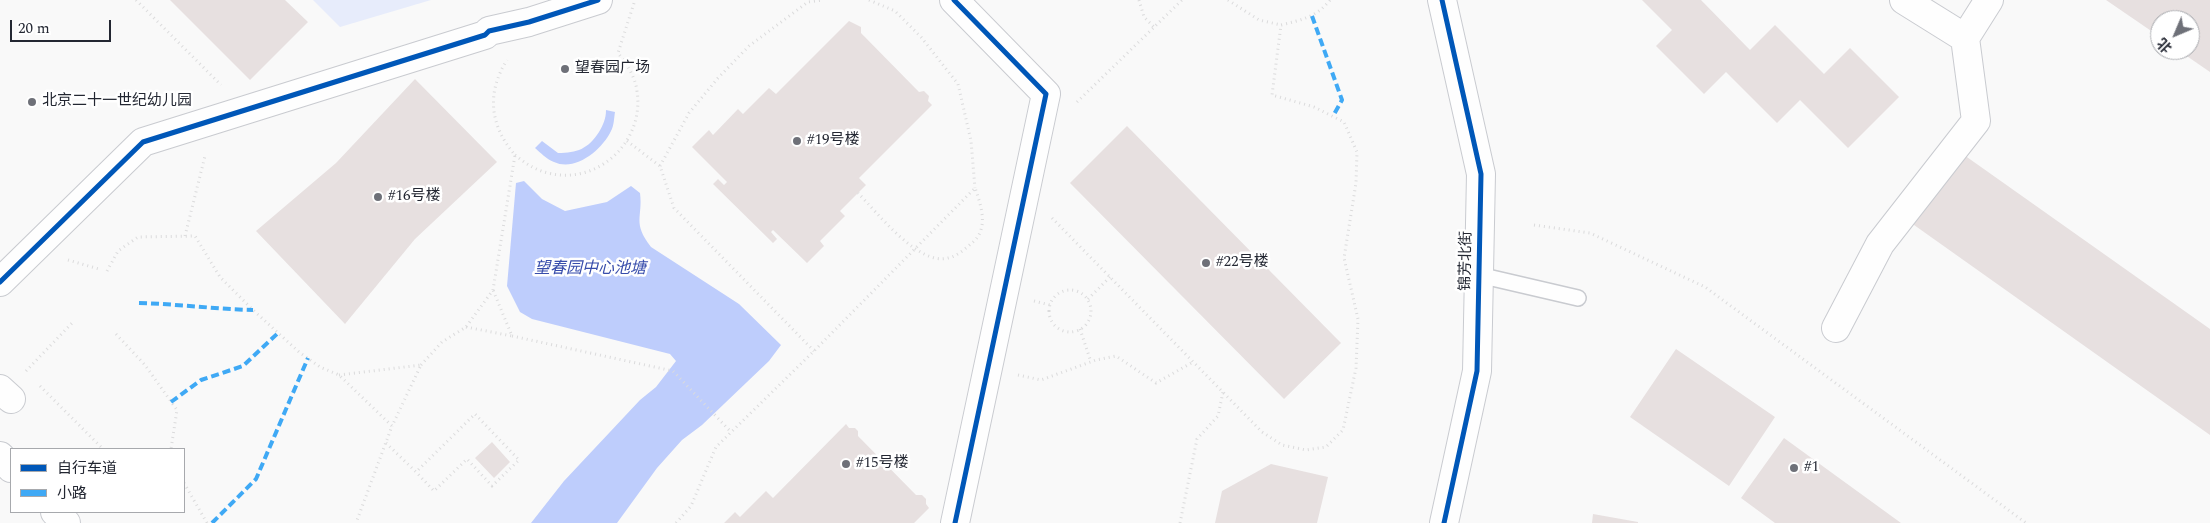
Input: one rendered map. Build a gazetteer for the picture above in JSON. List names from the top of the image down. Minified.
{"streets":{"street":["锦芳北街"]},"water":["望春园中心池塘"],"places":["望春园广场","北京二十一世纪幼儿园","#19号楼","#16号楼","#22号楼","#15号楼","#1"],"legend":["自行车道","小路"],"scale_bar":"20 m","north":"bottom left"}
